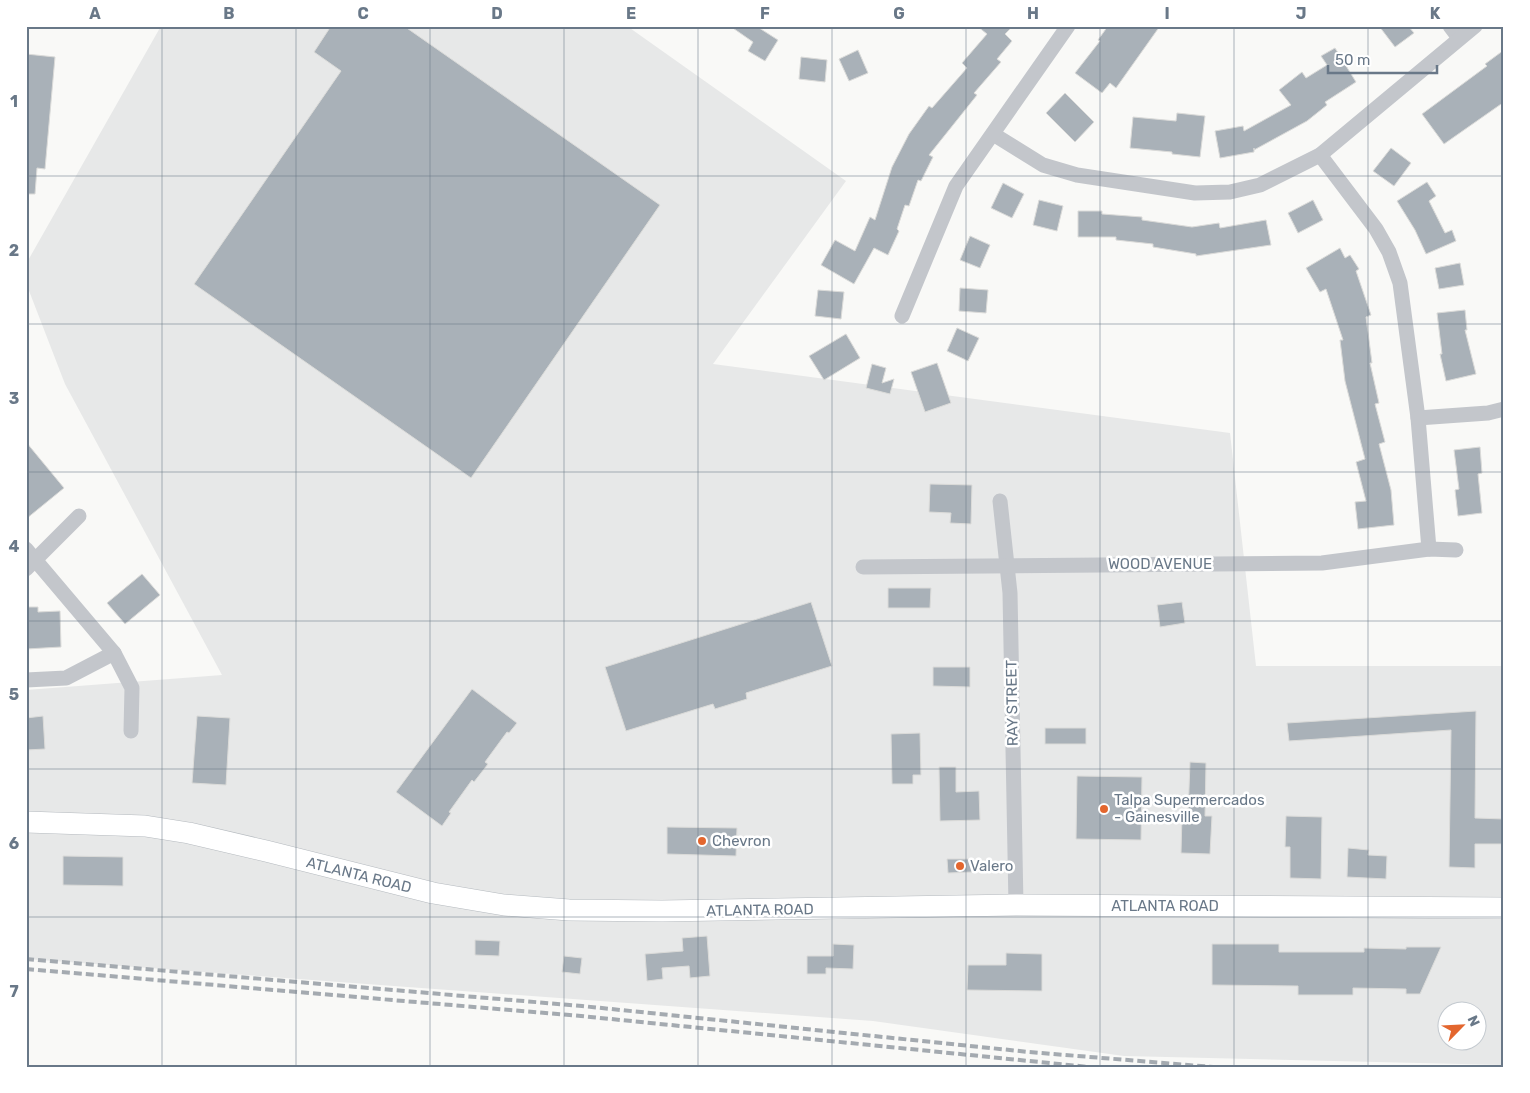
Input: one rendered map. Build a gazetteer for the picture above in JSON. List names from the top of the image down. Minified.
{"streets":{"main road":["ATLANTA ROAD"],"street":["WOOD AVENUE","RAY STREET"]},"crossings":[["WOOD AVENUE","RAY STREET"],["RAY STREET","ATLANTA ROAD"]],"places":["Talpa Supermercados - Gainesville","Chevron","Valero"],"scale_bar":"50 m","north":"top right","grid":{"columns":["A","B","C","D","E","F","G","H","I","J","K"],"rows":["1","2","3","4","5","6","7"]}}
